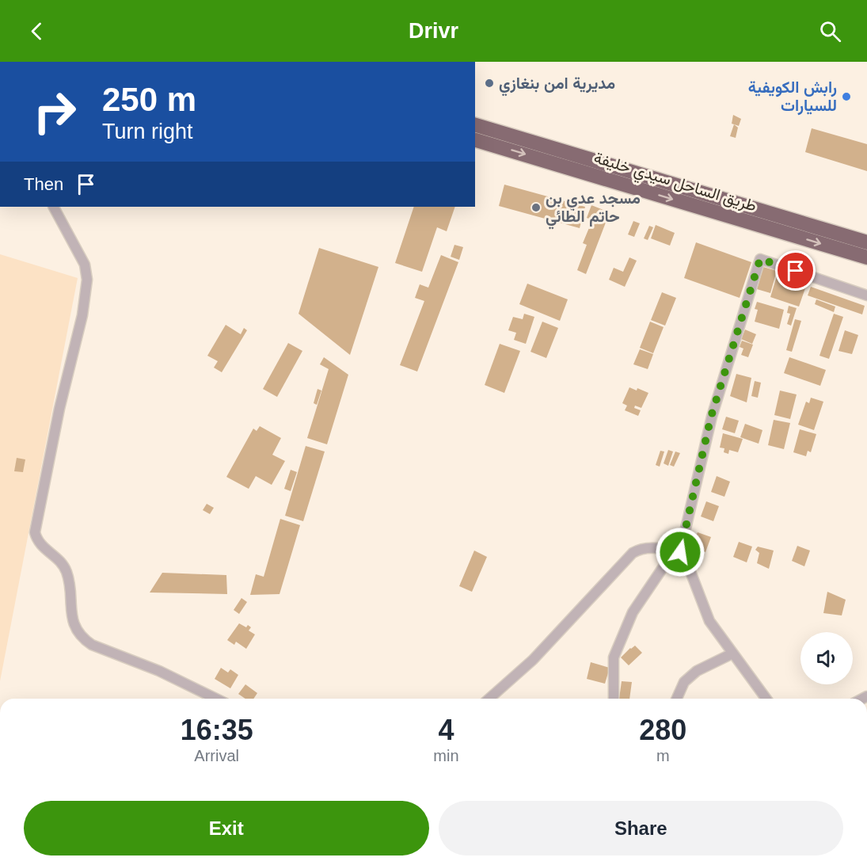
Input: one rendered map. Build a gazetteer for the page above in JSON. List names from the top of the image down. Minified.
{"streets":{"highway":["طريق الساحل سيدي خليفة"]},"places":["مديرية امن بنغازي","رابش الكويفية للسيارات","مسجد عدي بن حاتم الطائي"],"page":{"header":"Drivr","turn":["250 m","Turn right"],"then":"Then","eta":["16:35","Arrival","4","min","280","m"],"buttons":["Exit","Share"]}}
